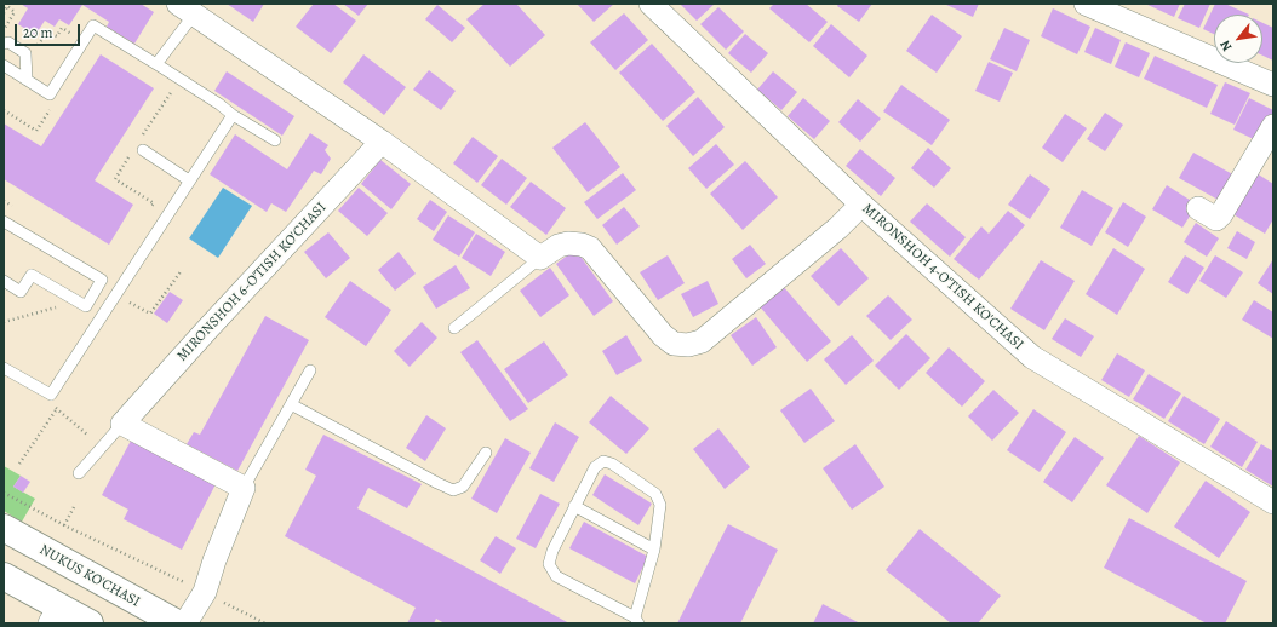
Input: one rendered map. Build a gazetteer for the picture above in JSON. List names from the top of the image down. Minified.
{"streets":{"main road":["NUKUS KO'CHASI"],"street":["MIRONSHOH 4-O'TISH KO'CHASI","MIRONSHOH 6-O'TISH KO'CHASI"]},"scale_bar":"20 m","north":"bottom left"}
